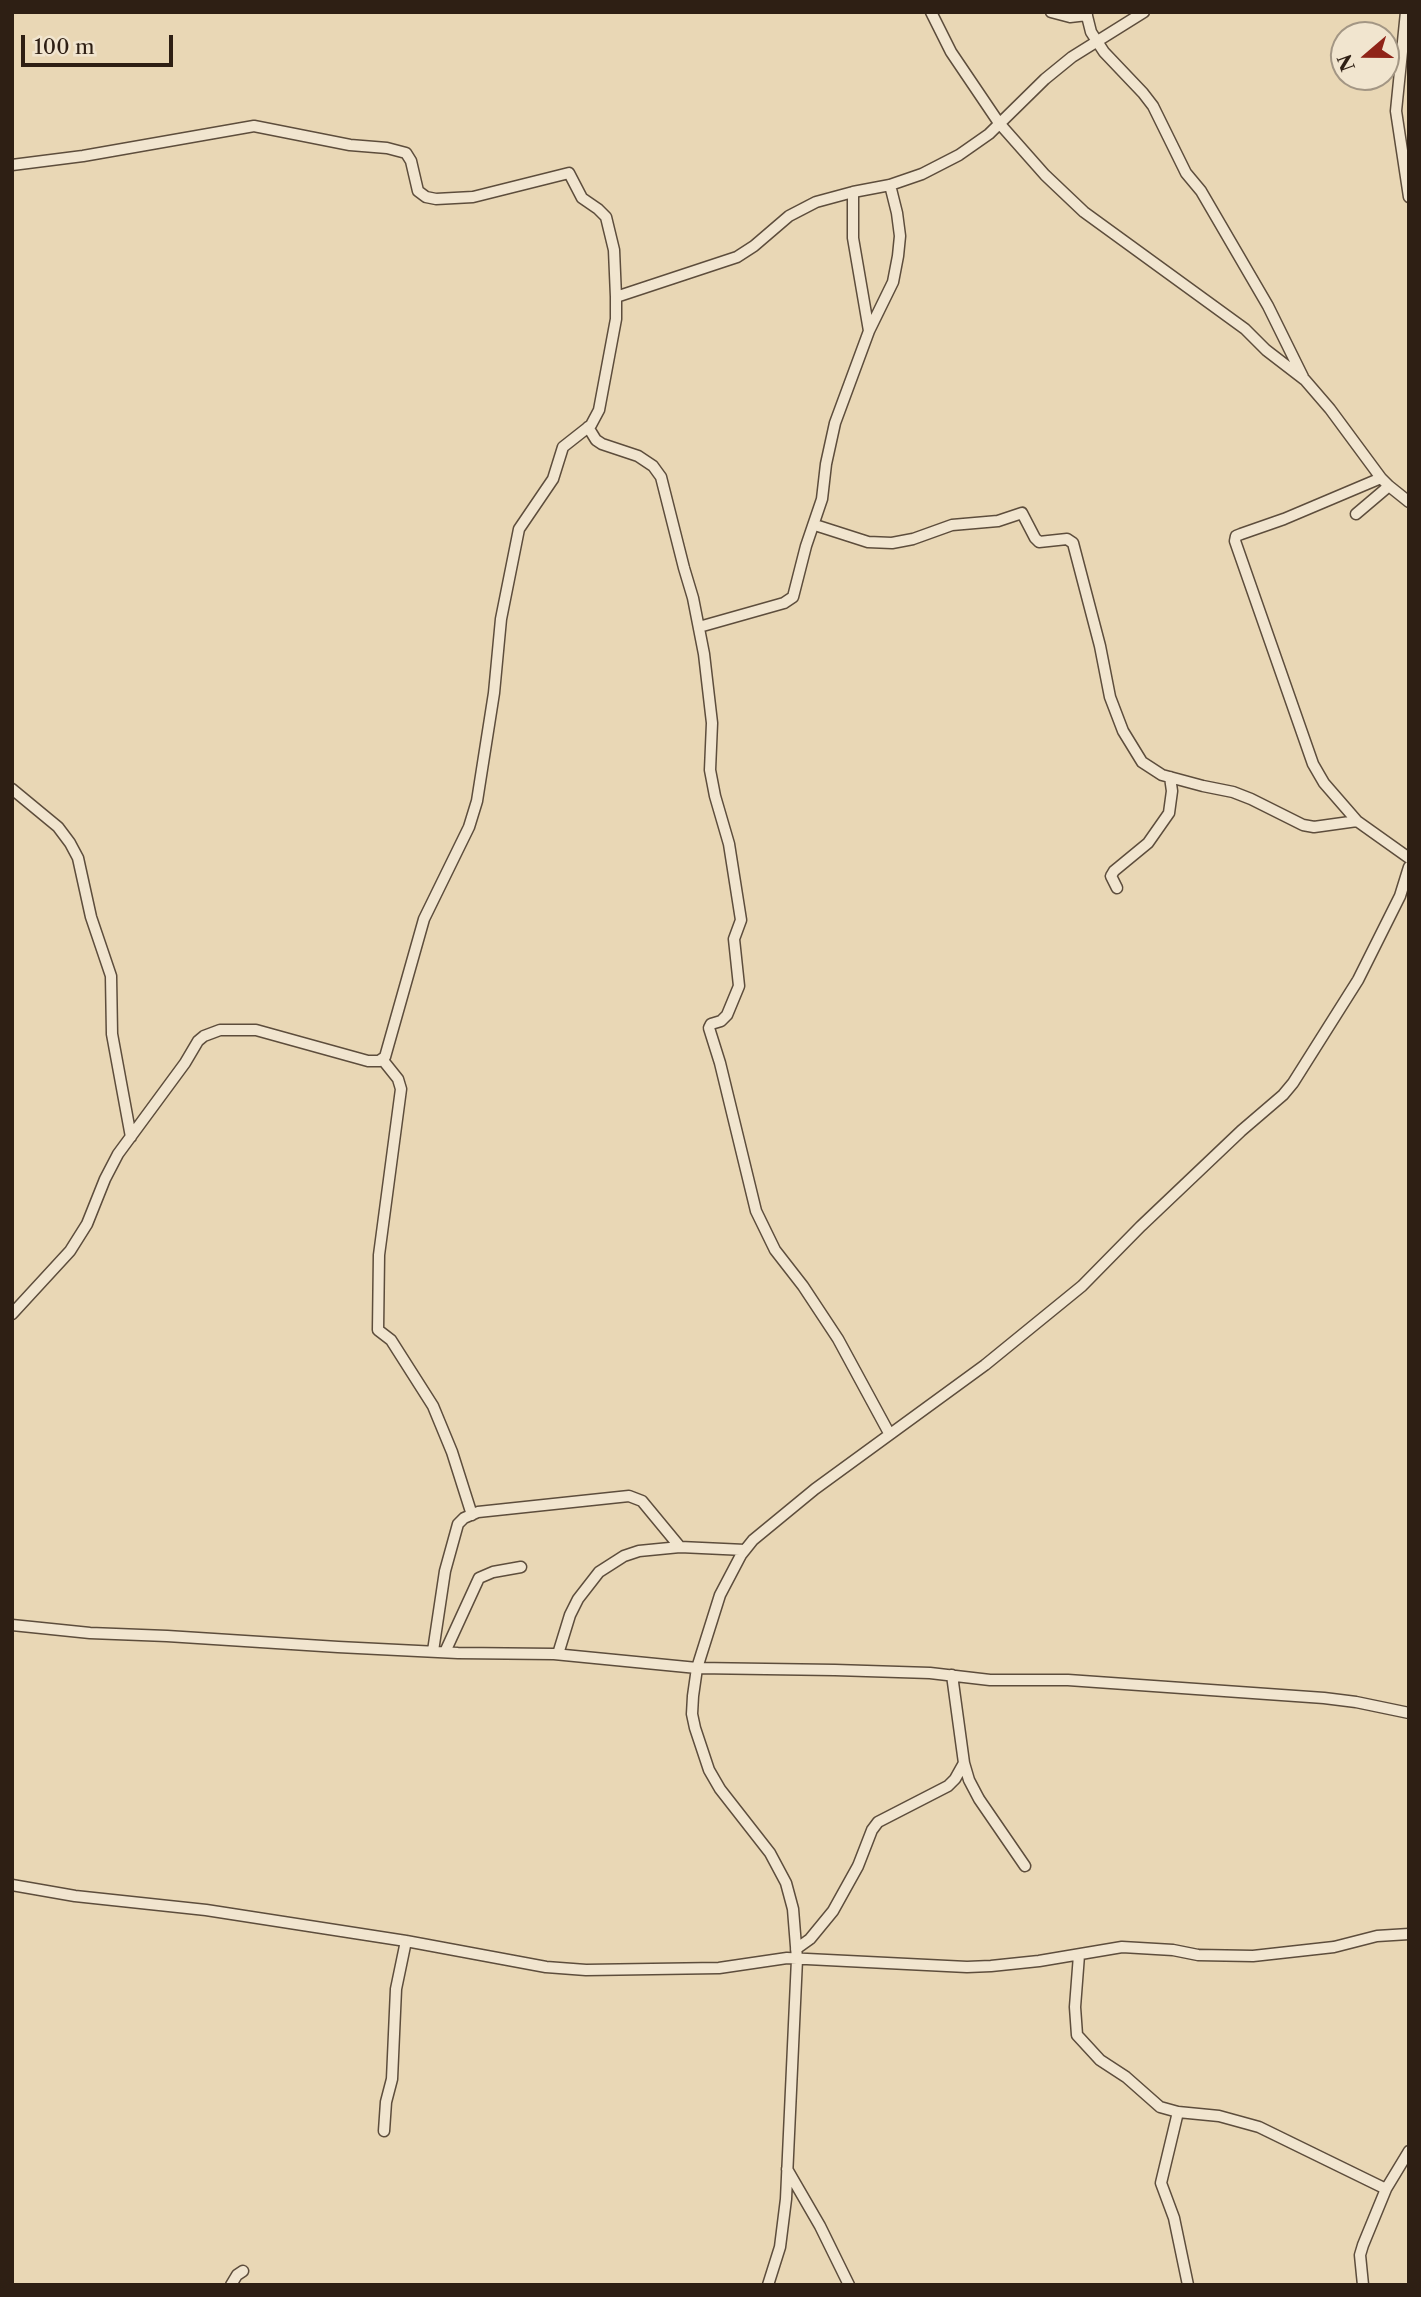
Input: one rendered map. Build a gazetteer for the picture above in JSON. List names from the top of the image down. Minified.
{"scale_bar":"100 m","north":"left"}
